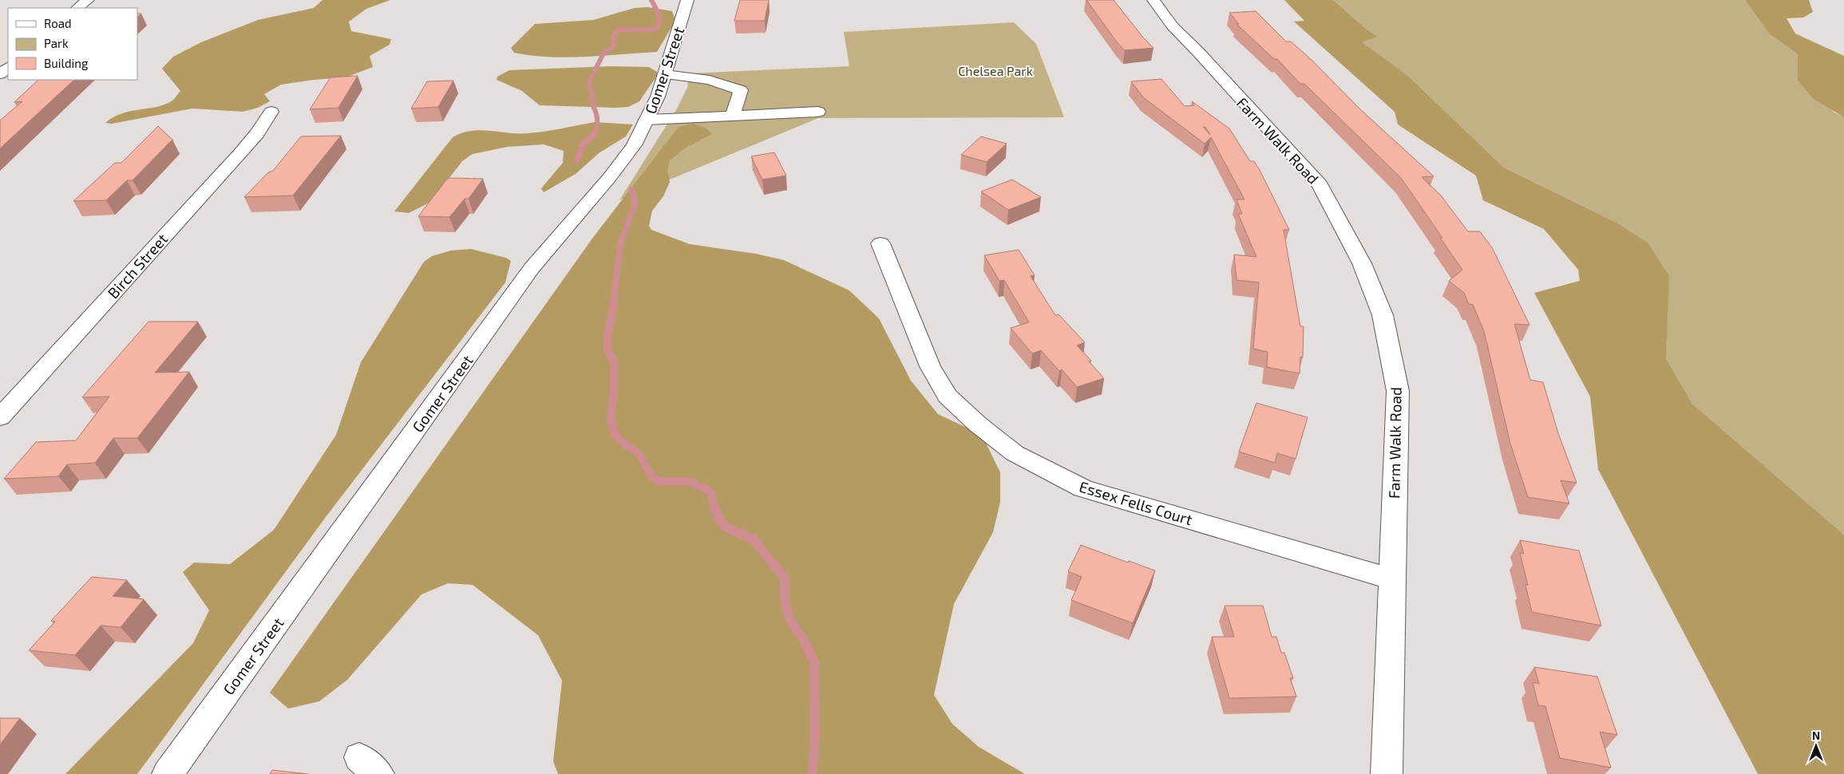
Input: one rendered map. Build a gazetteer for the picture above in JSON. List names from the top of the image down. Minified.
{"streets":{"street":["Gomer Street","Farm Walk Road","Birch Street","Essex Fells Court"]},"crossings":[["Farm Walk Road","Essex Fells Court"]],"parks":["Chelsea Park"],"legend":["Road","Park","Building"],"north":"top"}
